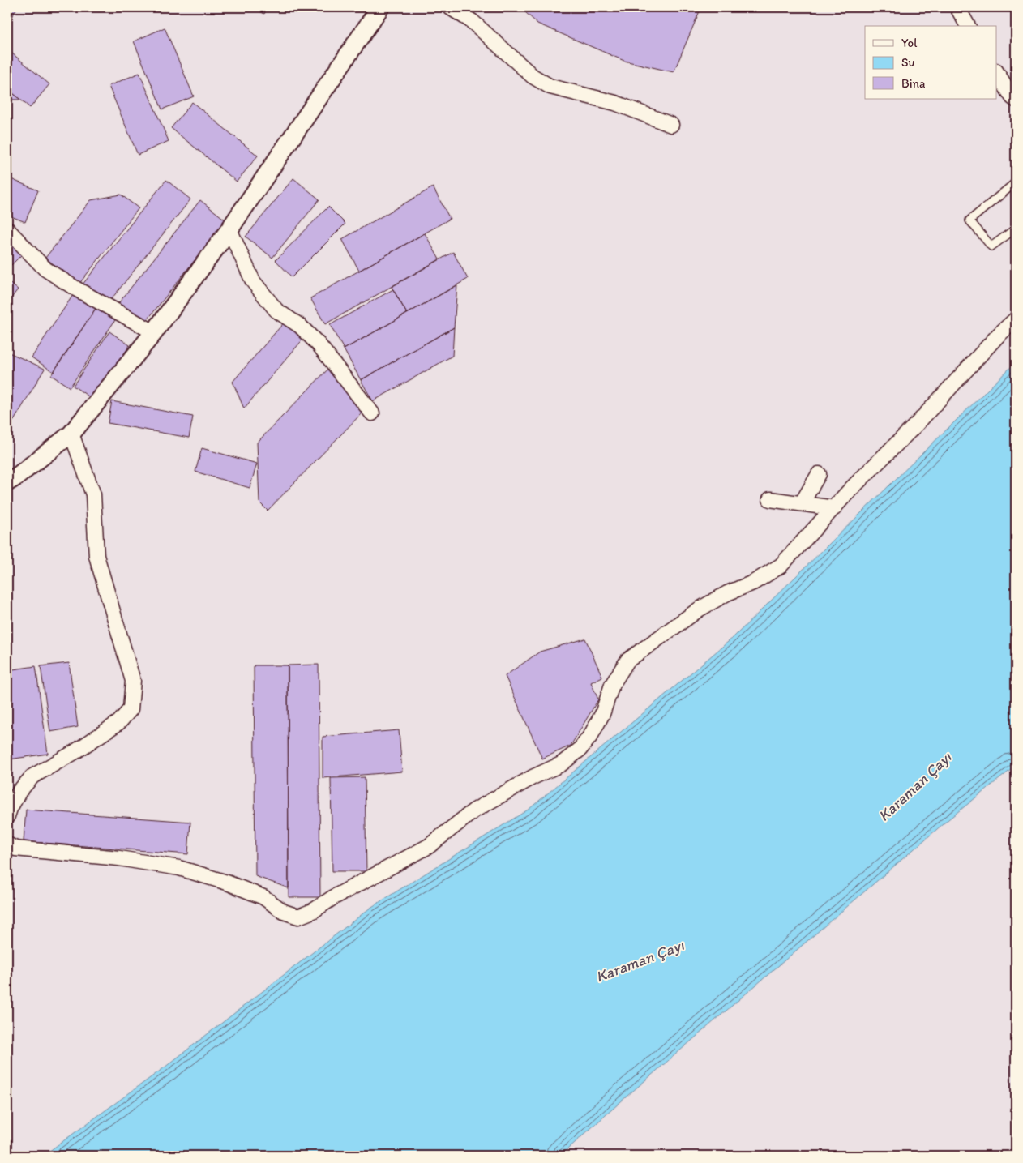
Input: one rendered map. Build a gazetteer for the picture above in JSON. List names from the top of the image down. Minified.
{"water":["Karaman Çayı"],"legend":["Yol","Su","Bina"]}
